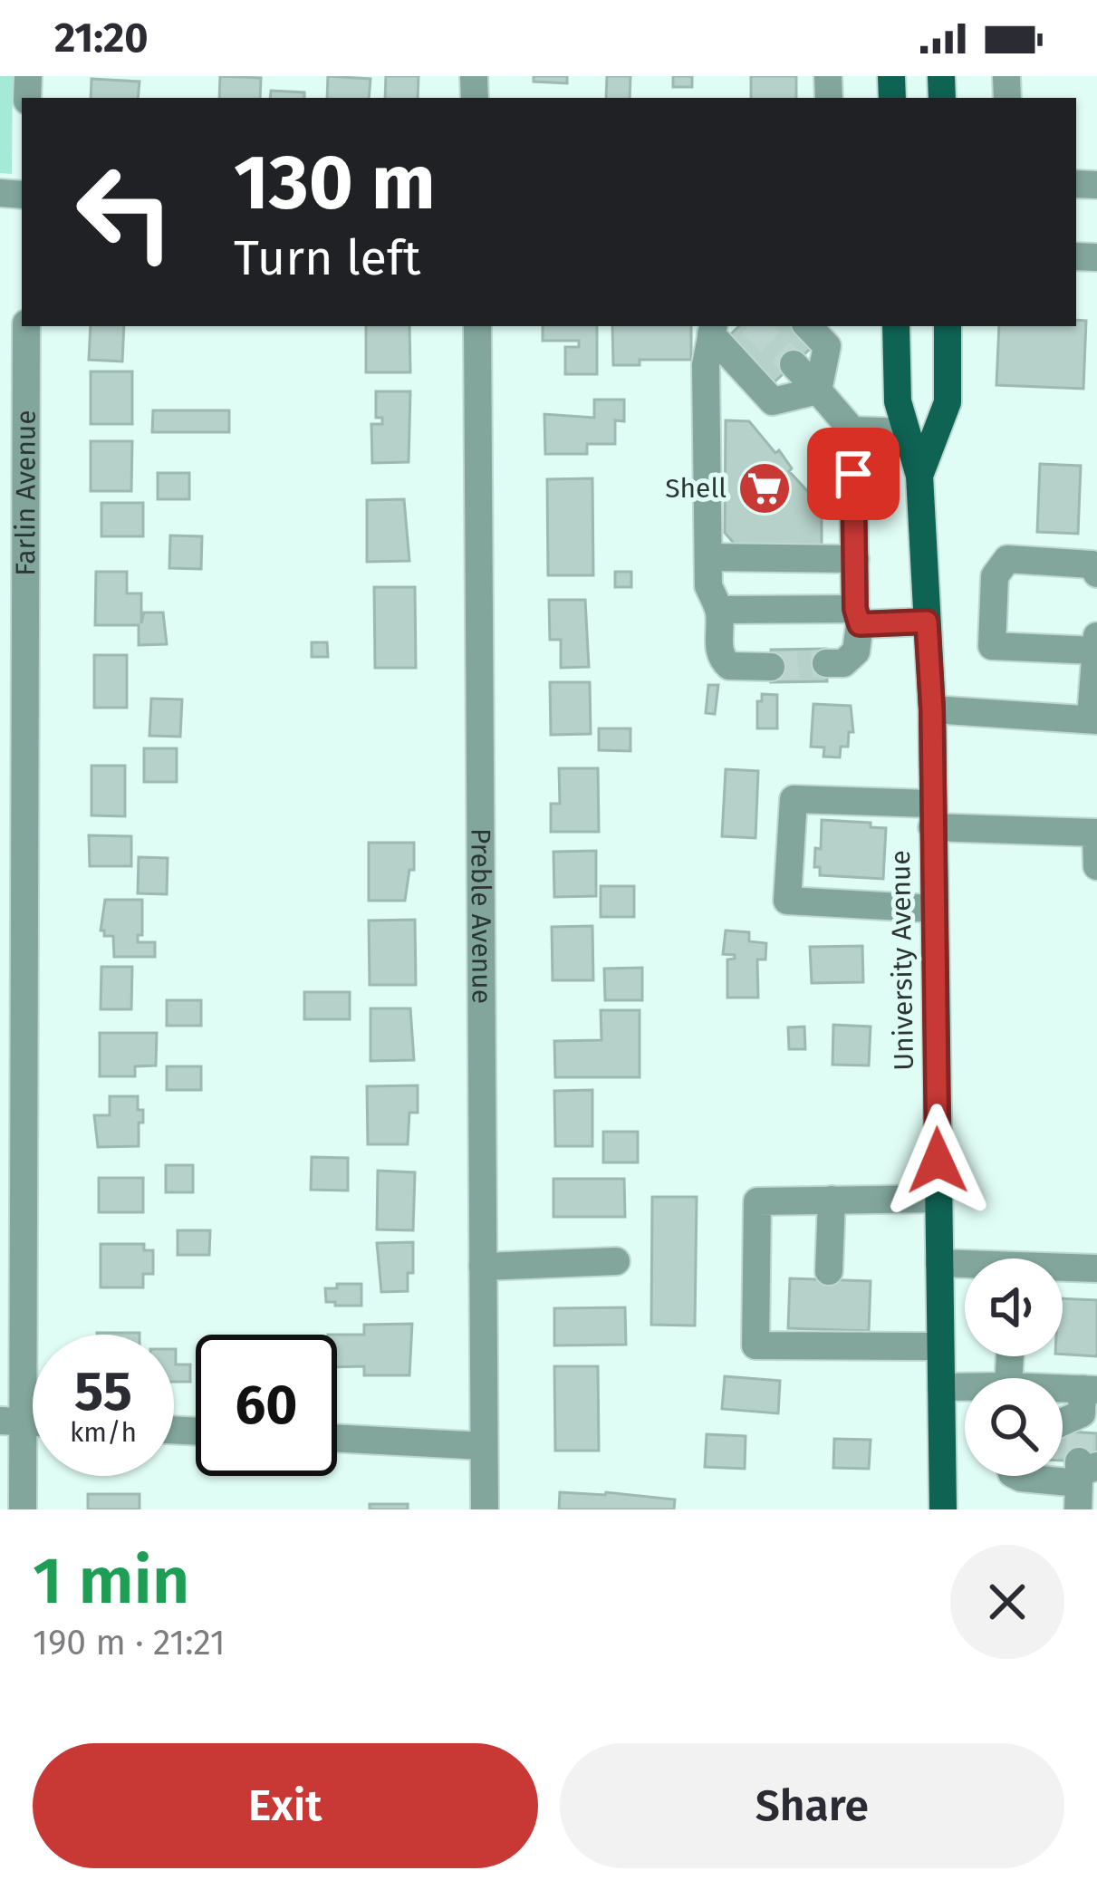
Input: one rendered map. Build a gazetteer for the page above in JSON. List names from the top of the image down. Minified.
{"streets":{"main road":["University Avenue"],"street":["Farlin Avenue","Preble Avenue"]},"places":{"supermarket":["Shell"]},"page":{"status":"21:20","turn":["130 m","Turn left"],"speed":"55 km/h","limit":"60","heading":["1 min","190 m · 21:21"],"buttons":["Exit","Share"]}}
